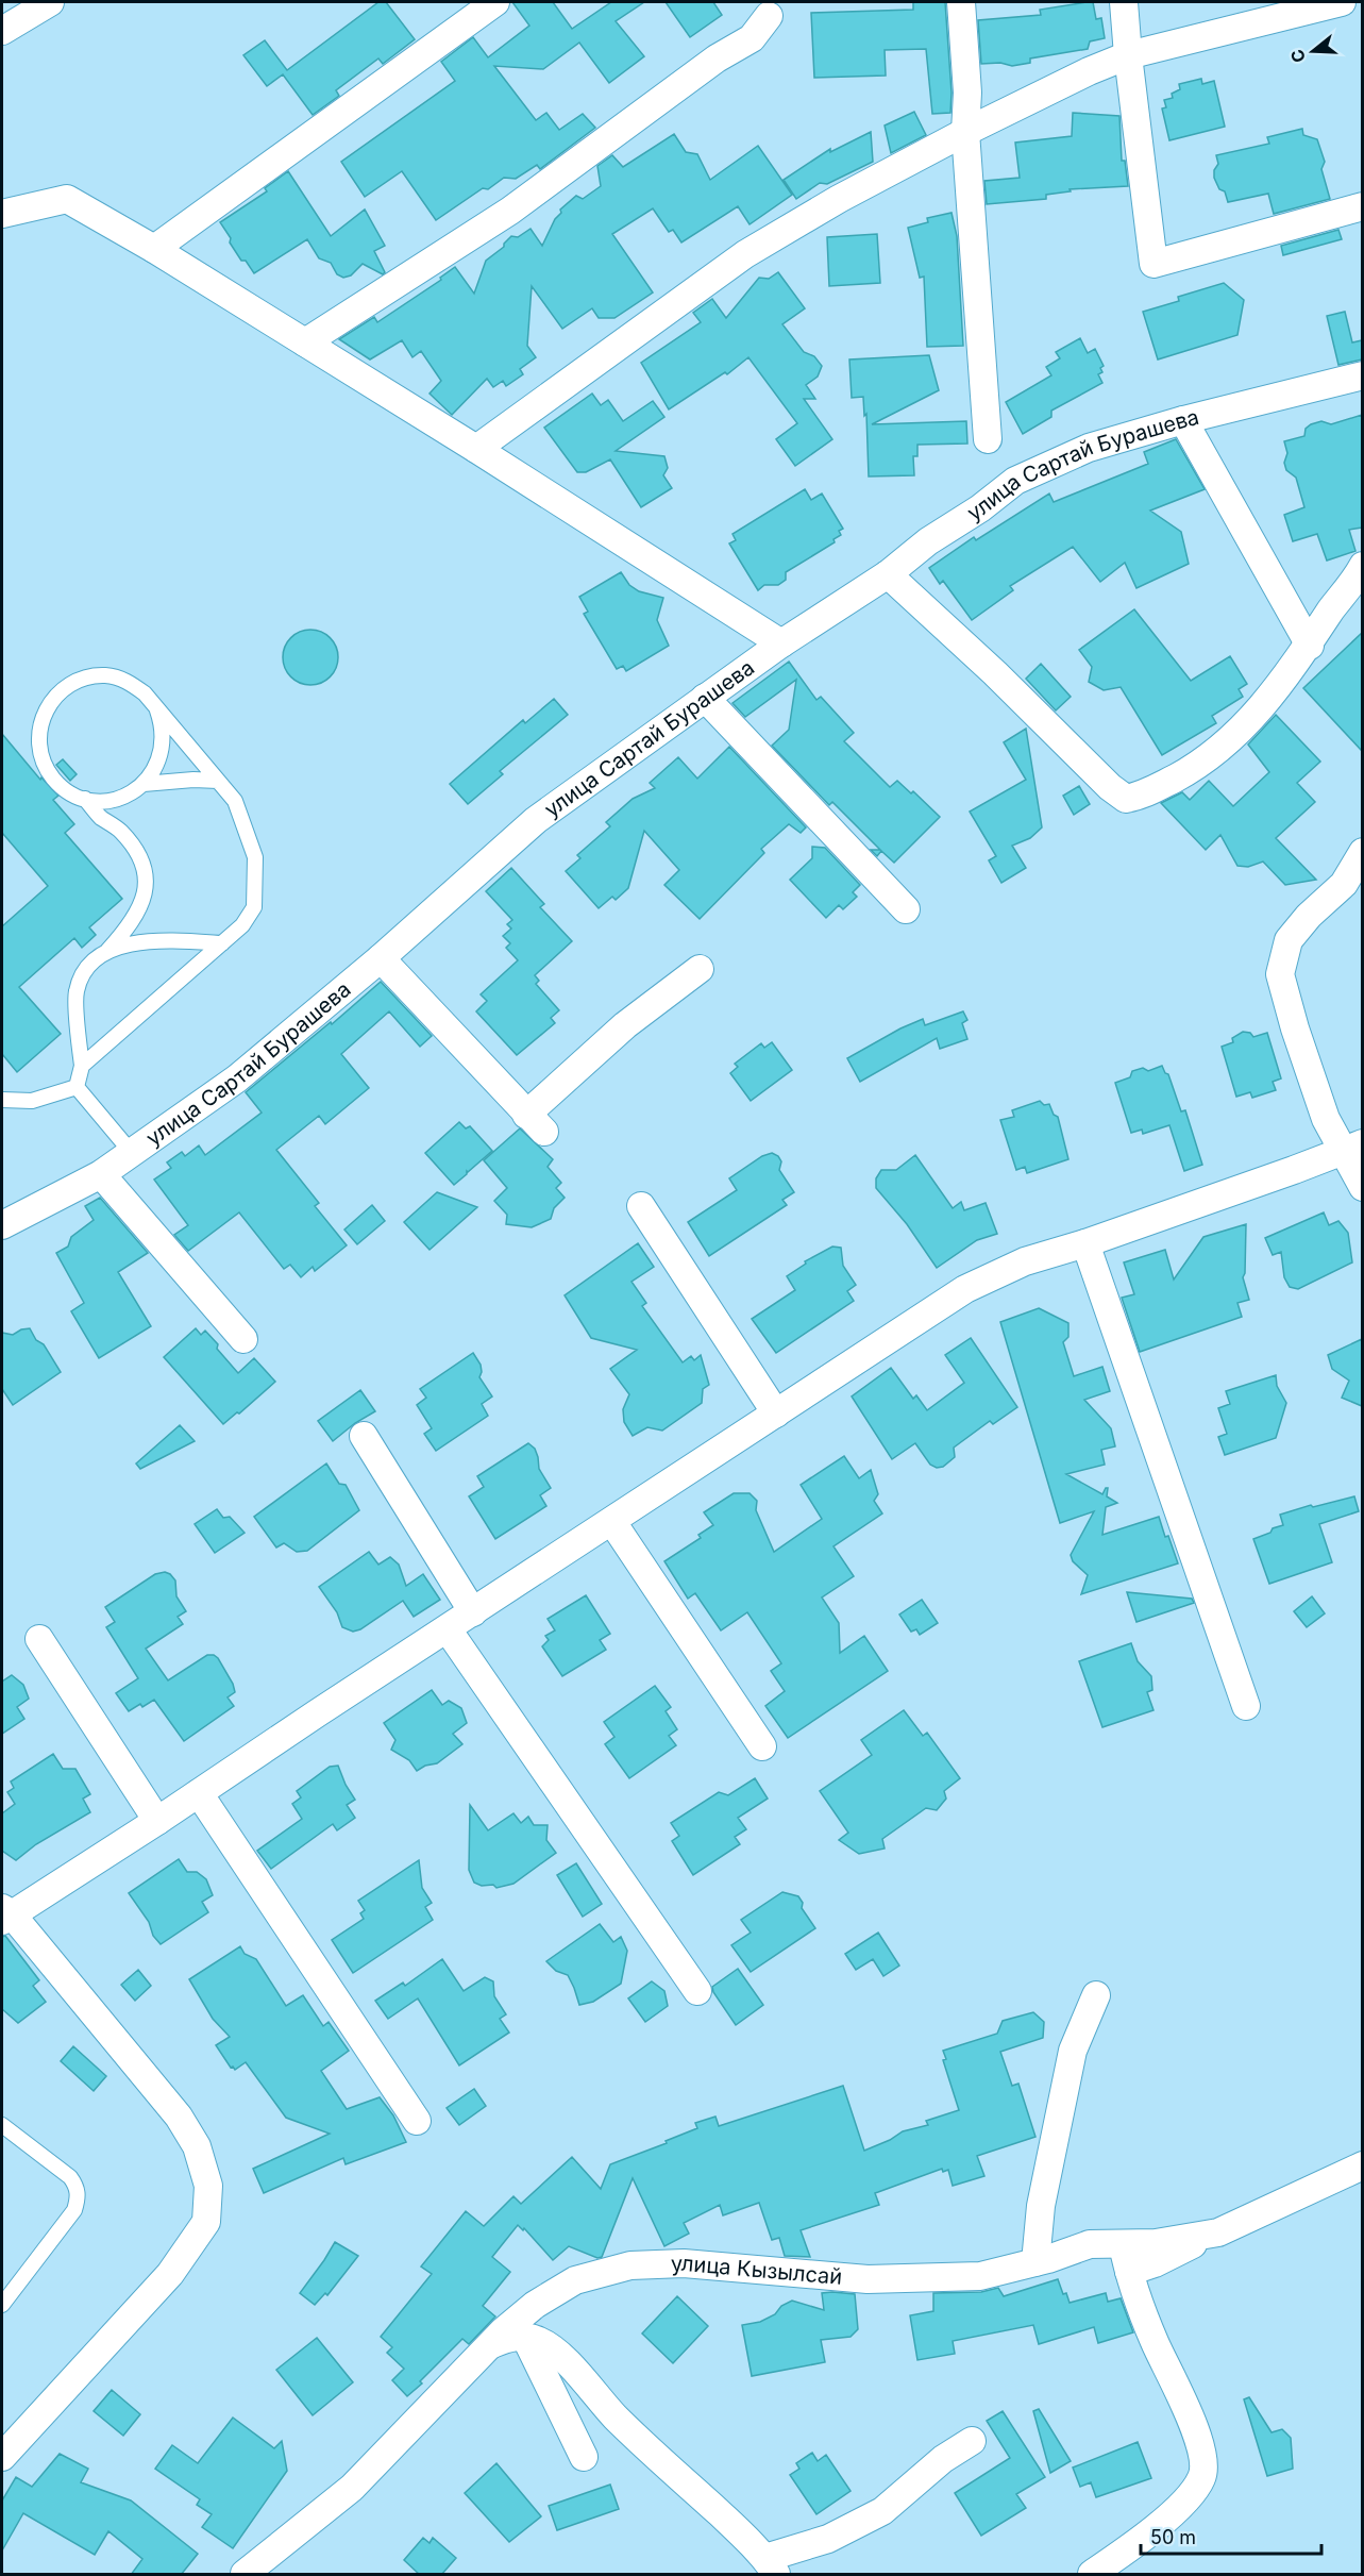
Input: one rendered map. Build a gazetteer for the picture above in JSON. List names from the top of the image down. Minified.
{"streets":{"street":["улица Сартай Бурашева","улица Кызылсай"]},"scale_bar":"50 m","north":"left"}
